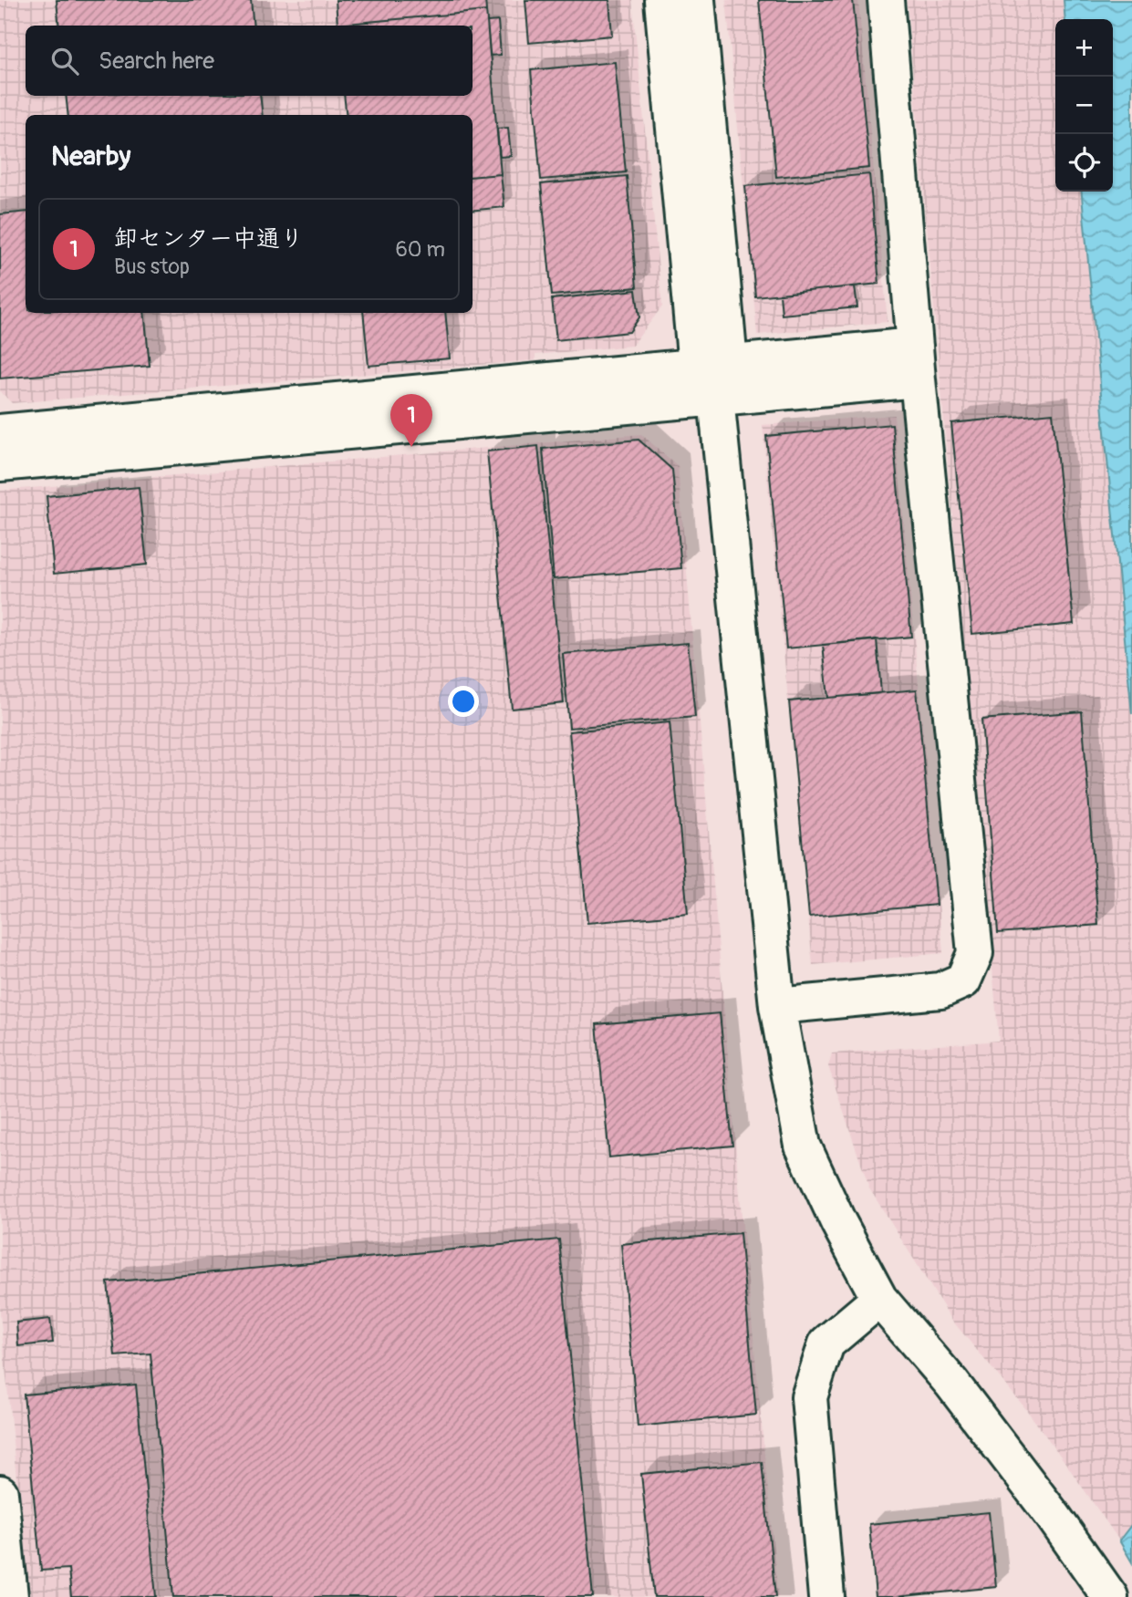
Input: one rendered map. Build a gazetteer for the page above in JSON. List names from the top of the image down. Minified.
{"page":{"map_buttons":["+","−"],"search":"Search here","heading":"Nearby","list":[{"mark":"1","name":"卸センター中通り","note":"Bus stop","value":"60 m"}],"pins":"1"}}
